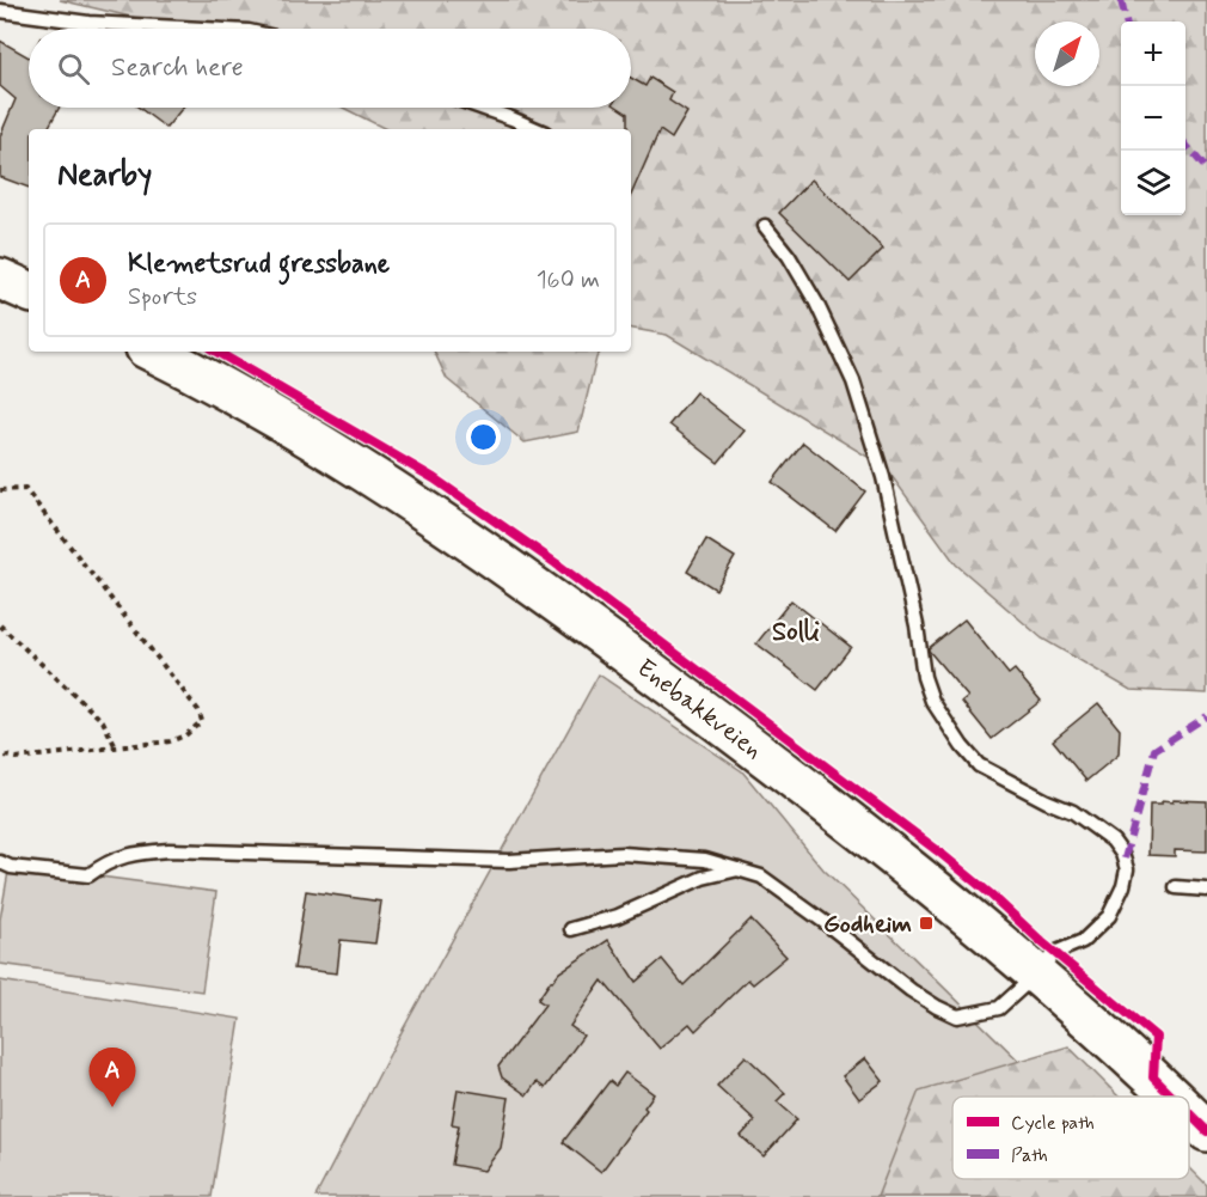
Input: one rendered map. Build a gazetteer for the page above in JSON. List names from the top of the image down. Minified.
{"streets":{"main road":["Enebakkveien"]},"districts":["Solli"],"places":{"transit":["Godheim"]},"legend":["Cycle path","Path"],"north":"top right","page":{"map_buttons":["+","−"],"search":"Search here","heading":"Nearby","list":[{"mark":"A","name":"Klemetsrud gressbane","note":"Sports","value":"160 m"}],"pins":"A"}}
